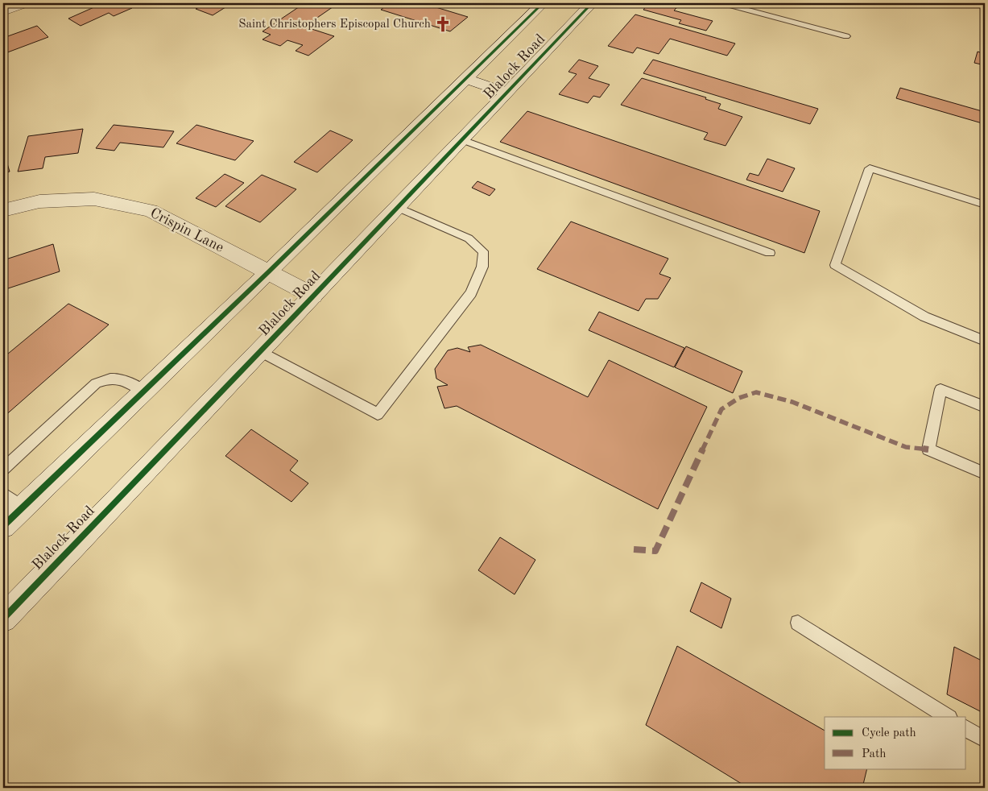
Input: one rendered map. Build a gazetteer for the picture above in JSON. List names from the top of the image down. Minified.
{"streets":{"main road":["Blalock Road","Crispin Lane"]},"crossings":[["Blalock Road","Crispin Lane"]],"places":{"church":["Saint Christophers Episcopal Church"]},"legend":["Cycle path","Path"]}
